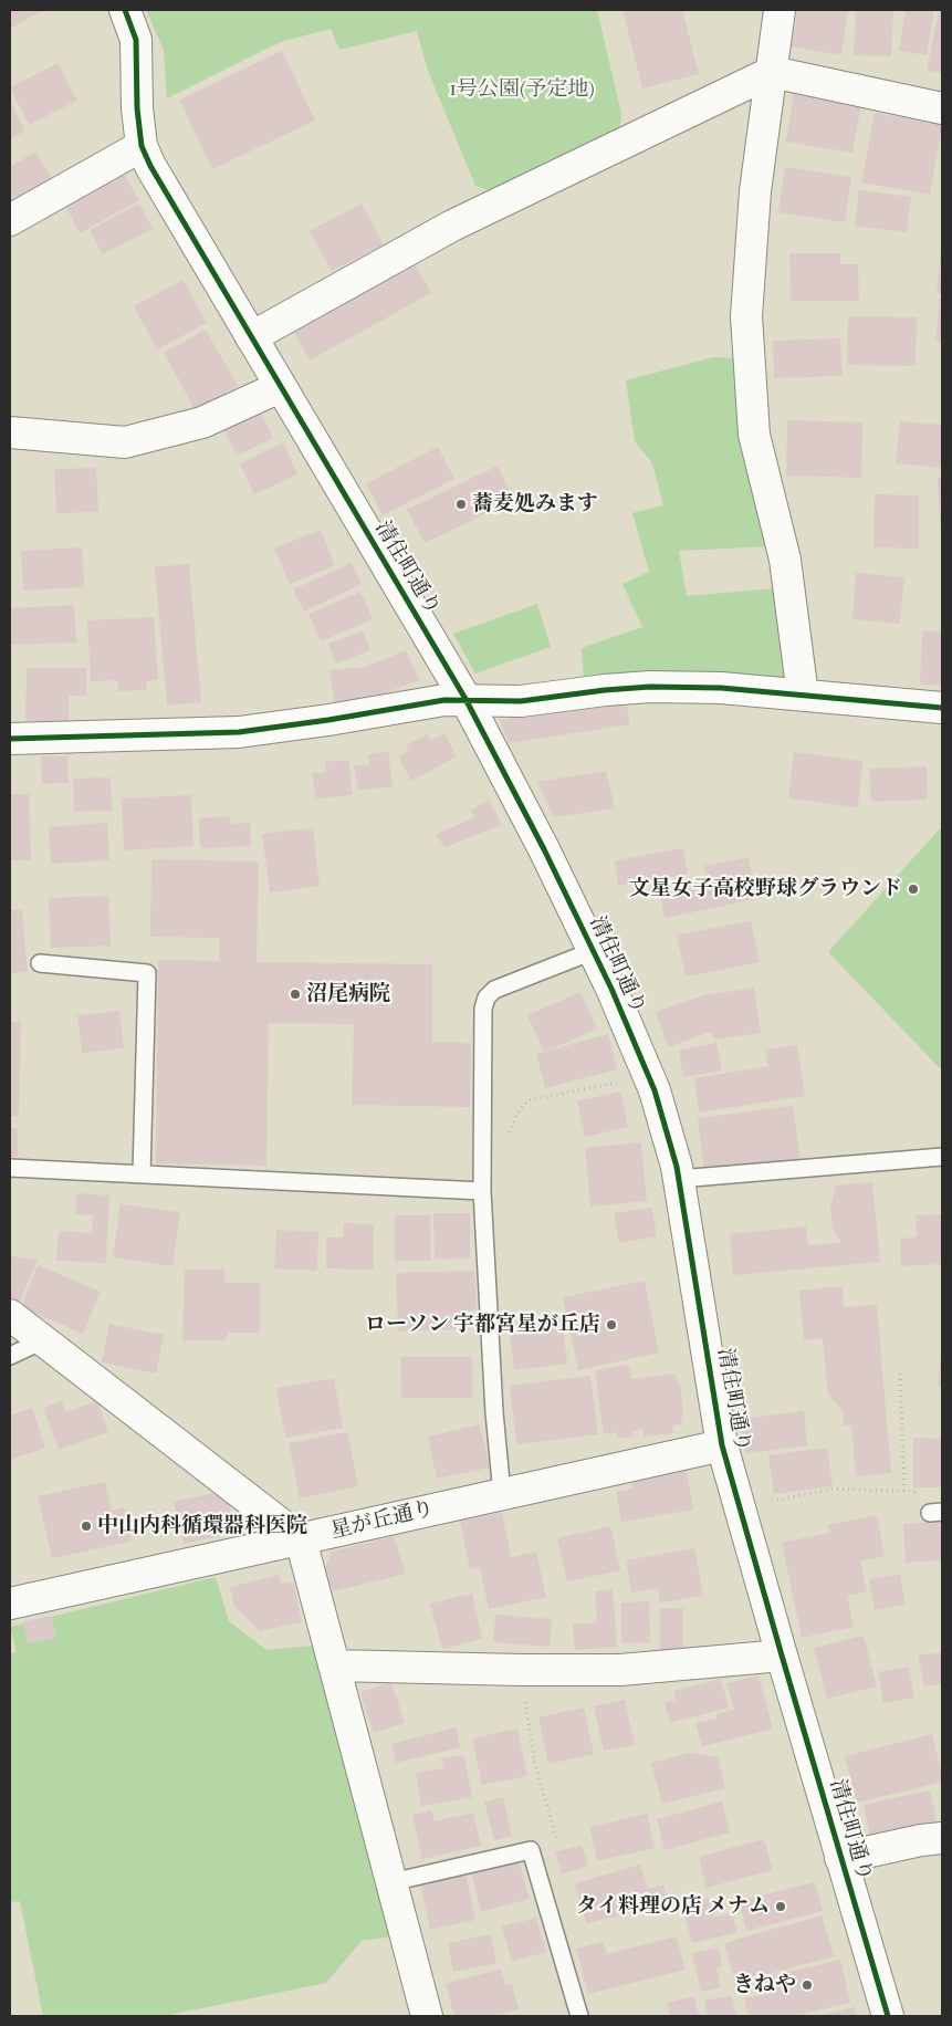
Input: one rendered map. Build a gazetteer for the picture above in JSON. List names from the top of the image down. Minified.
{"streets":{"street":["清住町通り","星が丘通り"]},"crossings":[["清住町通り","星が丘通り"]],"parks":["1号公園(予定地)"],"places":["蕎麦処みます","文星女子高校野球グラウンド","沼尾病院","ローソン 宇都宮星が丘店","中山内科循環器科医院","タイ料理の店 メナム","きねや"]}
